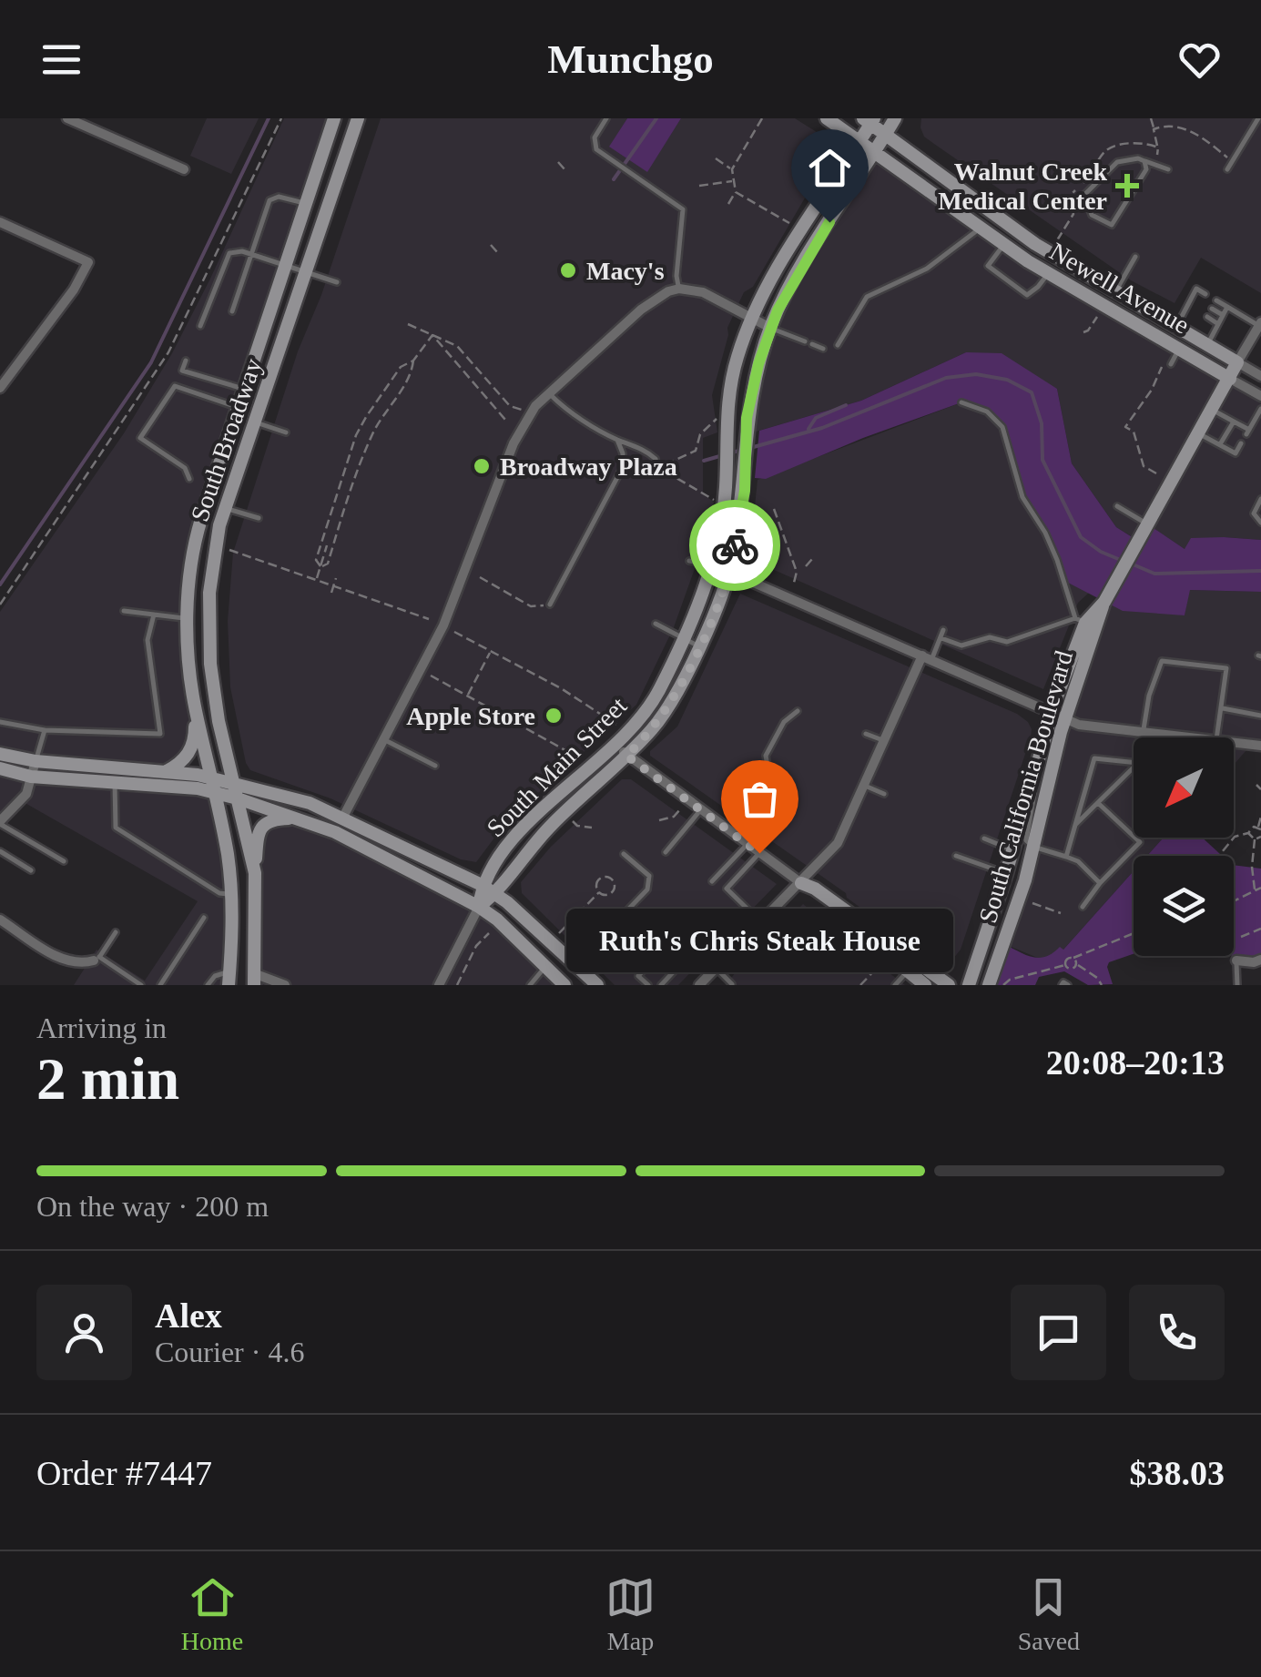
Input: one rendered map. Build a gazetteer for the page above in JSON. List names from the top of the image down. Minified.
{"streets":{"main road":["Newell Avenue","South Broadway","South Main Street","South California Boulevard"]},"crossings":[["Newell Avenue","South Main Street"],["Newell Avenue","South California Boulevard"]],"places":{"health":["Walnut Creek Medical Center"],"other":["Macy's","Broadway Plaza","Apple Store","Ruth's Chris Steak House"]},"north":"bottom left","page":{"header":"Munchgo","bubble":"Ruth's Chris Steak House","heading":["2 min","Arriving in","20:08–20:13"],"panel":["Alex","Courier · 4.6","Order #7447","$38.03"],"bar":"On the way · 200 m","tabs":["Home","Map","Saved"]}}
